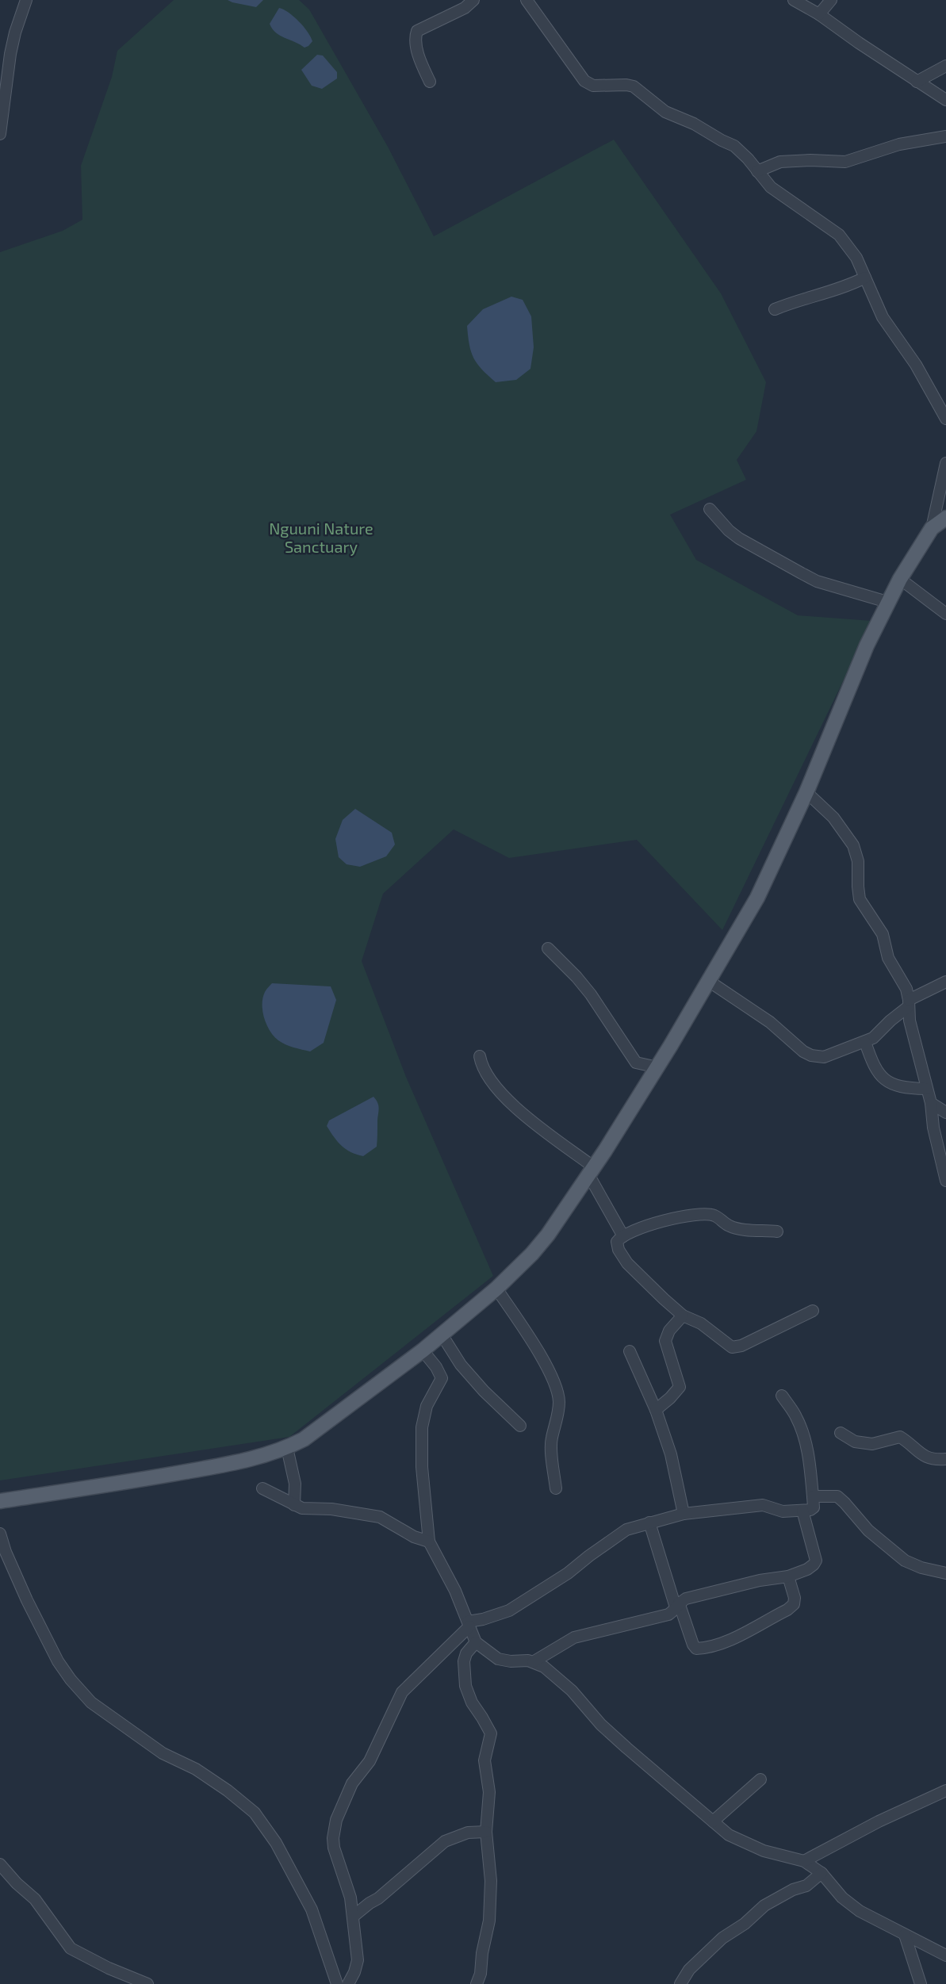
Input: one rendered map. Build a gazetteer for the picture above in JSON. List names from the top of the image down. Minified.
{"parks":["Nguuni Nature Sanctuary"]}
